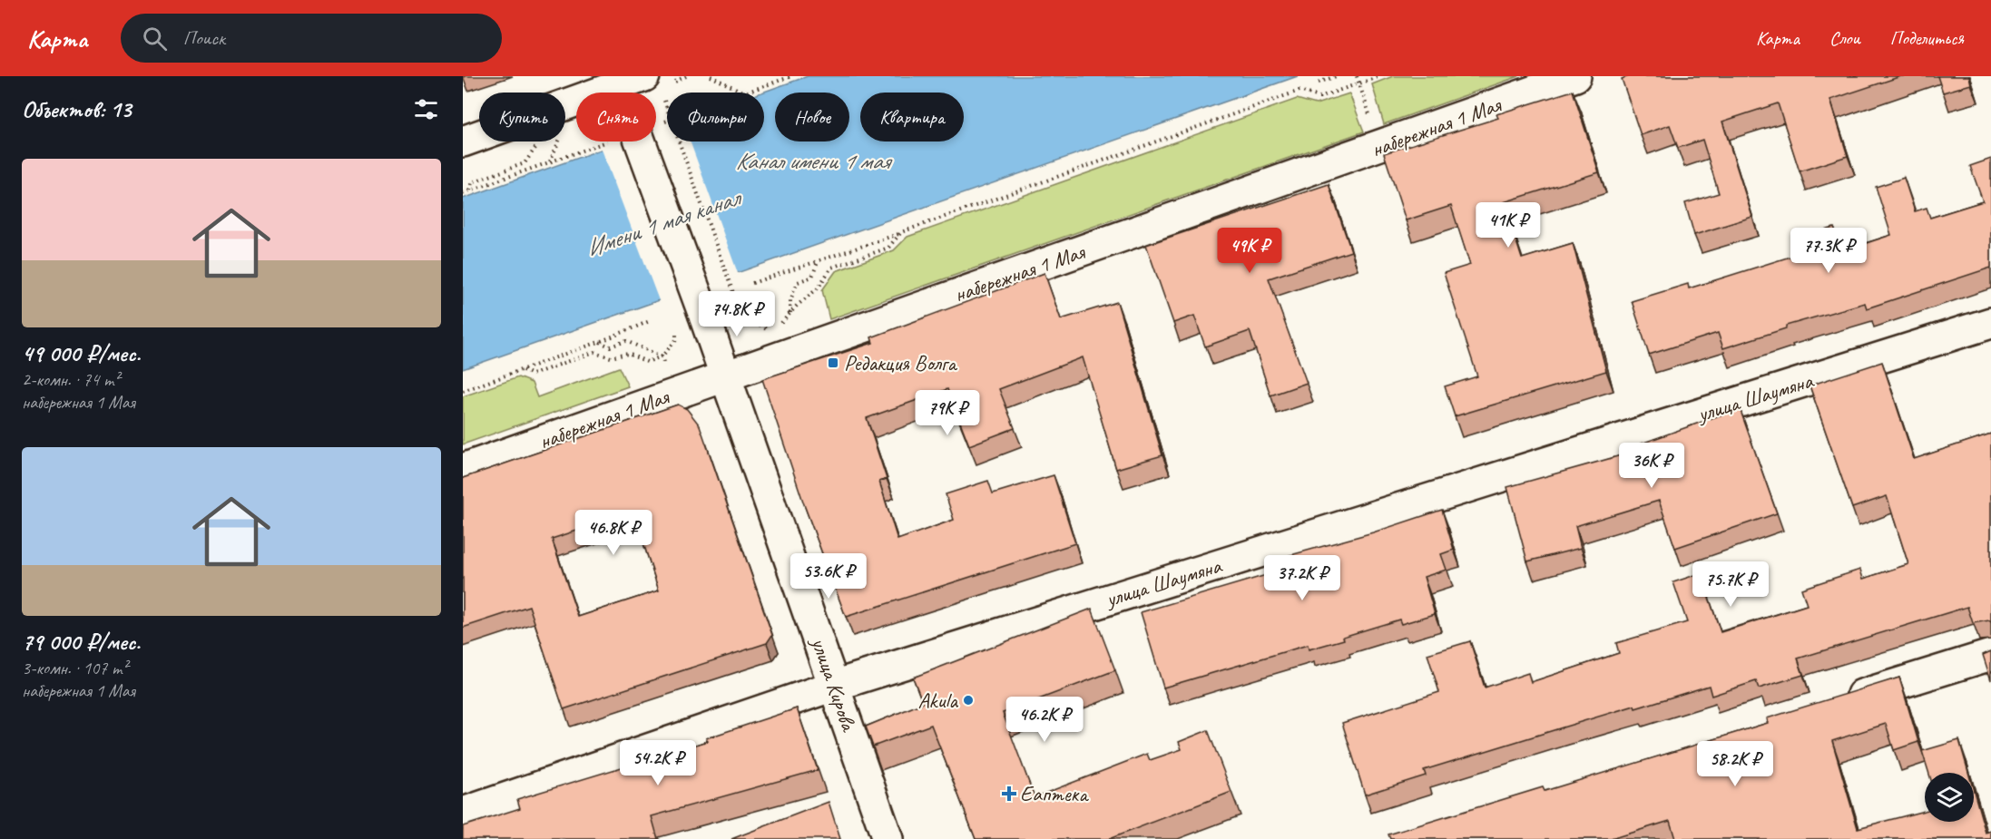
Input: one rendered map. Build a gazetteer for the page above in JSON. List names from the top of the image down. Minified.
{"streets":{"main road":["набережная 1 Мая","улица Шаумяна","улица Кирова"]},"crossings":[["набережная 1 Мая","улица Кирова"],["улица Шаумяна","улица Кирова"]],"water":["Канал имени 1 мая","Имени 1 мая канал"],"places":{"transit":["Редакция Волга"],"other":["Akula"],"health":["Еаптека"]},"page":{"header":"Карта","search":"Поиск","nav":["Карта","Слои","Поделиться"],"heading":"Объектов: 13","chip":["Купить","Снять","Фильтры","Новое","Квартира"],"list":[{"name":"49 000 ₽/мес.","note":"2-комн. · 74 m² · набережная 1 Мая"},{"name":"79 000 ₽/мес.","note":"3-комн. · 107 m² · набережная 1 Мая"}],"price":["41K ₽","49K ₽","77.3K ₽","74.8K ₽","79K ₽","36K ₽","46.8K ₽","53.6K ₽","37.2K ₽","75.7K ₽","46.2K ₽","54.2K ₽","58.2K ₽"]}}
